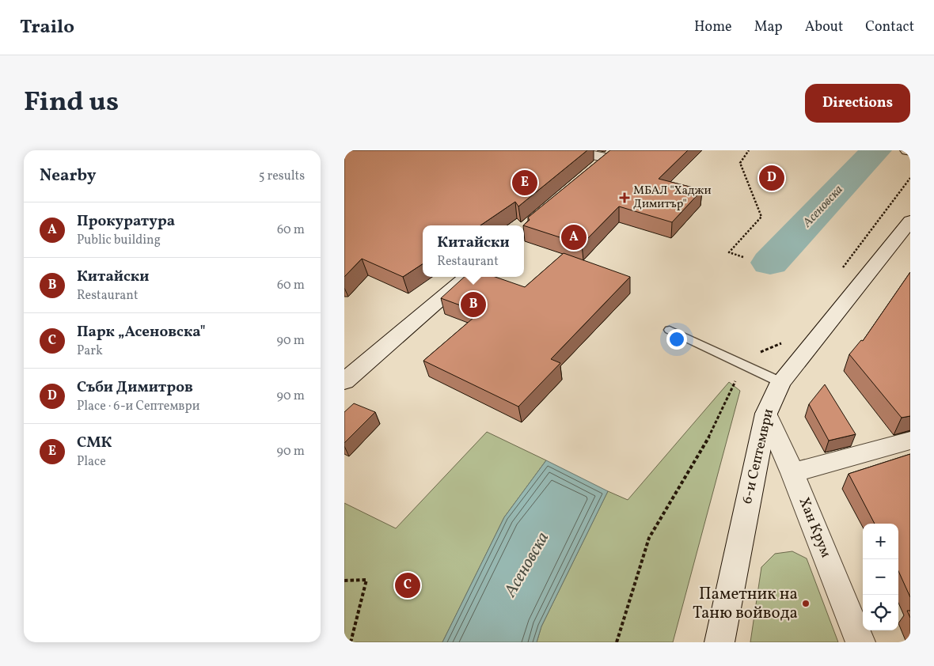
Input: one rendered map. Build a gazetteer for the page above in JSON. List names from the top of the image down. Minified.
{"streets":{"main road":["6-и Септември","Хан Крум"]},"crossings":[["6-и Септември","Хан Крум"]],"water":["Асеновска"],"places":{"health":["МБАЛ \"Хаджи Димитър\""],"other":["Паметник на Таню войвода"]},"page":{"header":"Trailo","nav":["Home","Map","About","Contact"],"title":"Find us","buttons":"Directions","heading":["Nearby","5 results"],"pins":["D","E","A","B","C"],"list":[{"mark":"A","name":"Прокуратура","note":"Public building","value":"60 m"},{"mark":"B","name":"Китайски","note":"Restaurant","value":"60 m"},{"mark":"C","name":"Парк „Асеновска\"","note":"Park","value":"90 m"},{"mark":"D","name":"Съби Димитров","note":"Place · 6-и Септември","value":"90 m"},{"mark":"E","name":"СМК","note":"Place","value":"90 m"}],"popup":["Китайски","Restaurant"],"map_buttons":["+","−"]}}
